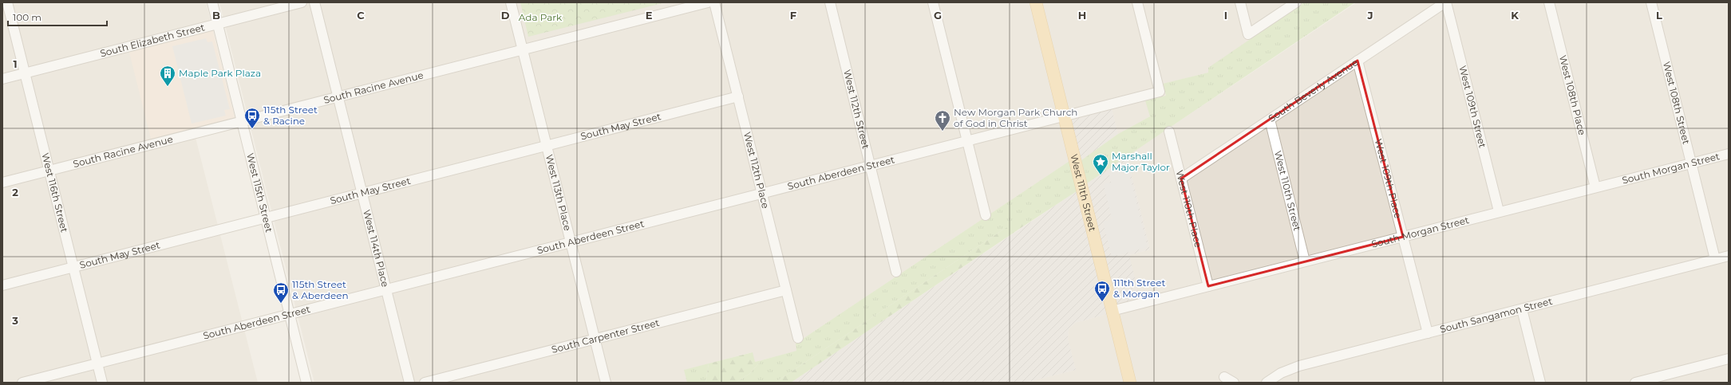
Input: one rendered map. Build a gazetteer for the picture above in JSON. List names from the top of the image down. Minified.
{"streets":{"main road":["West 111th Street"],"street":["South Elizabeth Street","South Racine Avenue","South Beverly Avenue","West 108th Place","West 108th Street","West 109th Street","West 112th Street","South May Street","South Morgan Street","West 112th Place","South Aberdeen Street","West 109th Place","West 110th Street","West 116th Street","West 115th Street","West 113th Place","West 110th Place","West 114th Place","South Sangamon Street","South Carpenter Street"]},"crossings":[["South Elizabeth Street","West 116th Street"],["South Elizabeth Street","West 115th Street"],["South Racine Avenue","West 116th Street"],["South Racine Avenue","West 115th Street"],["South Racine Avenue","West 113th Place"],["South Racine Avenue","West 114th Place"],["South Beverly Avenue","West 109th Street"],["South Beverly Avenue","West 109th Place"],["South Beverly Avenue","West 110th Street"],["South Beverly Avenue","West 110th Place"],["West 108th Place","South Morgan Street"],["West 108th Street","South Morgan Street"],["West 108th Street","South Sangamon Street"],["West 109th Street","South Morgan Street"],["West 112th Street","South Aberdeen Street"],["South May Street","West 112th Place"],["South May Street","West 116th Street"],["South May Street","West 115th Street"],["South May Street","West 113th Place"],["South May Street","West 114th Place"],["South Morgan Street","West 109th Place"],["South Morgan Street","West 110th Street"],["South Morgan Street","West 111th Street"],["South Morgan Street","West 110th Place"],["West 112th Place","South Aberdeen Street"],["West 112th Place","South Carpenter Street"],["South Aberdeen Street","West 116th Street"],["South Aberdeen Street","West 115th Street"],["South Aberdeen Street","West 113th Place"],["South Aberdeen Street","West 111th Street"],["South Aberdeen Street","West 114th Place"],["West 109th Place","South Sangamon Street"],["West 113th Place","South Carpenter Street"]],"parks":["Ada Park"],"places":{"building":["Maple Park Plaza"],"bus stop":["115th Street & Racine","111th Street & Morgan","115th Street & Aberdeen"],"church":["New Morgan Park Church of God in Christ"],"place":["Marshall Major Taylor"]},"scale_bar":"100 m","grid":{"columns":["B","C","D","E","F","G","H","I","J","K","L"],"rows":["1","2","3"]}}
